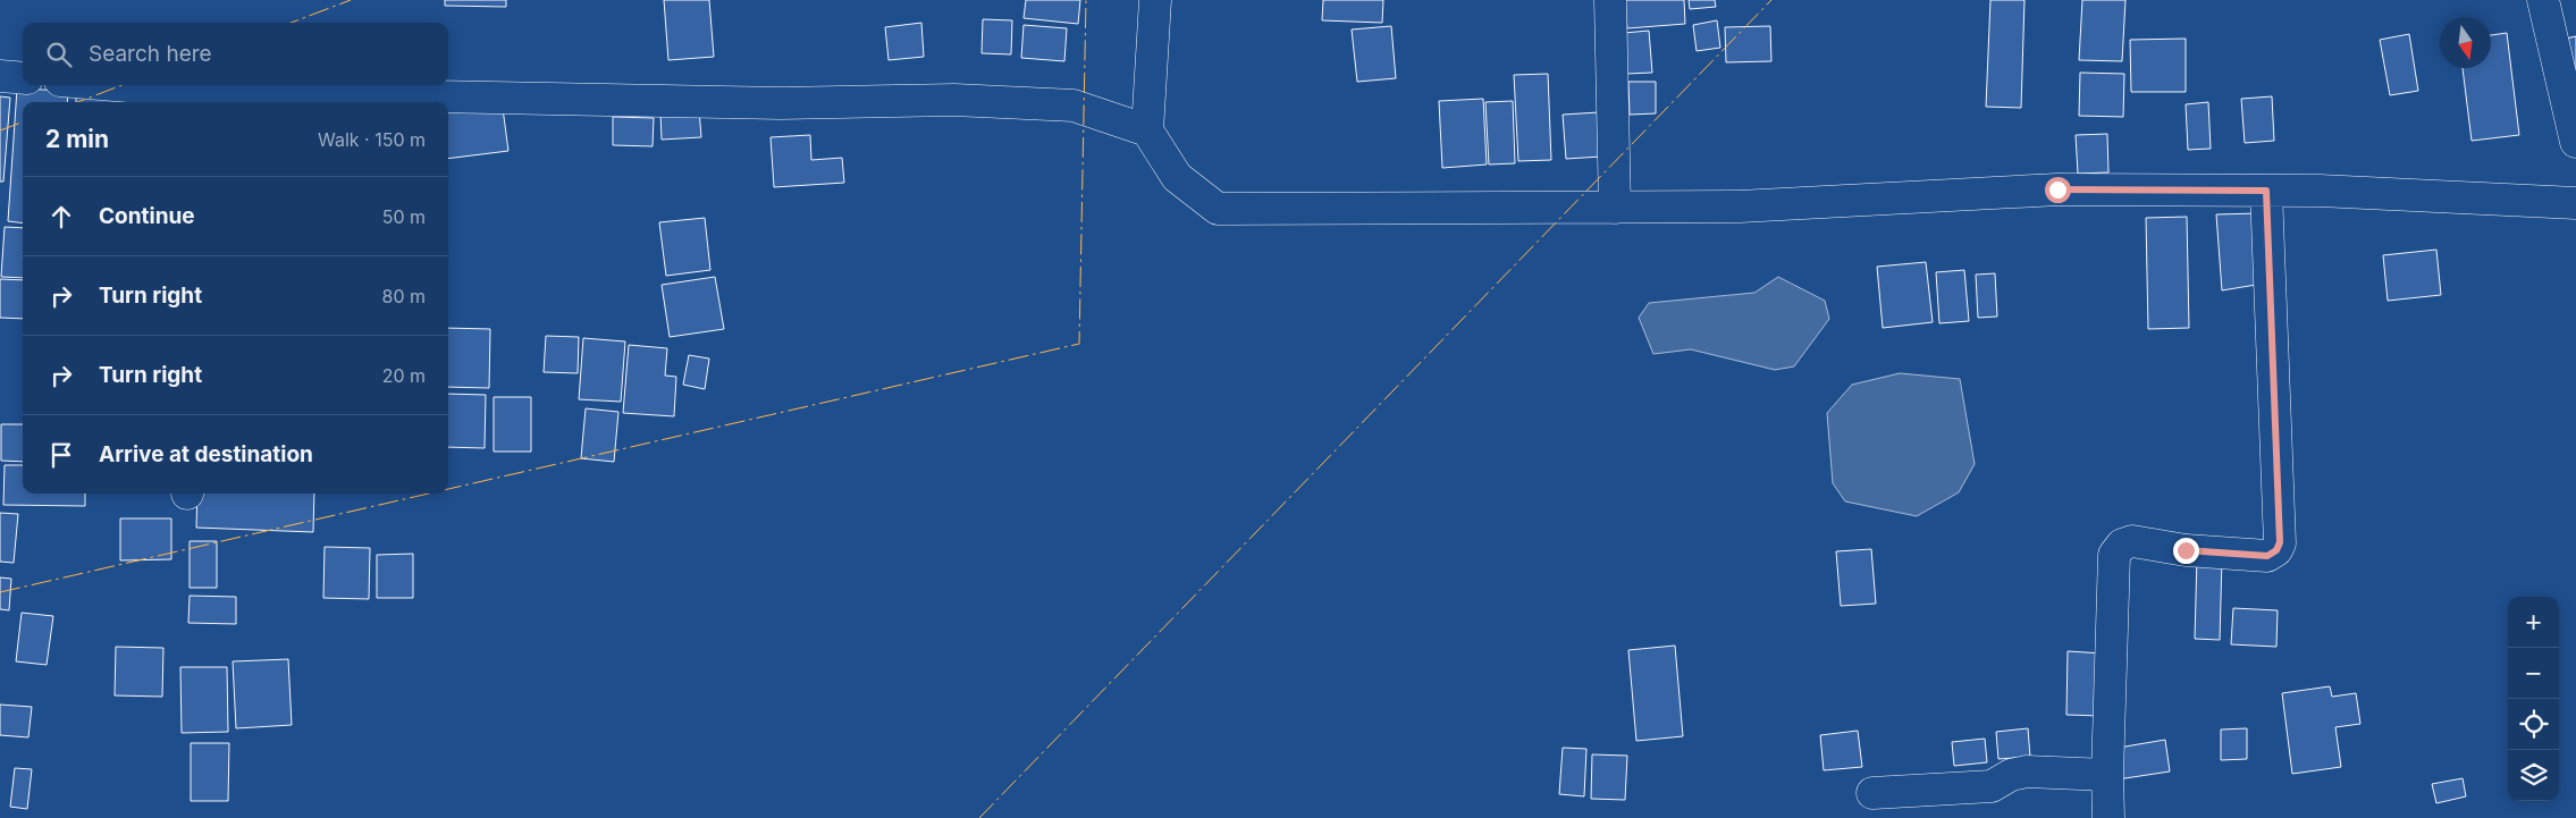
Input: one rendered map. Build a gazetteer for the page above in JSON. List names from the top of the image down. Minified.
{"north":"bottom","page":{"search":"Search here","heading":["2 min","Walk · 150 m"],"list":[["Continue","50 m"],["Turn right","80 m"],["Turn right","20 m"],"Arrive at destination"],"map_buttons":["+","−"]}}
